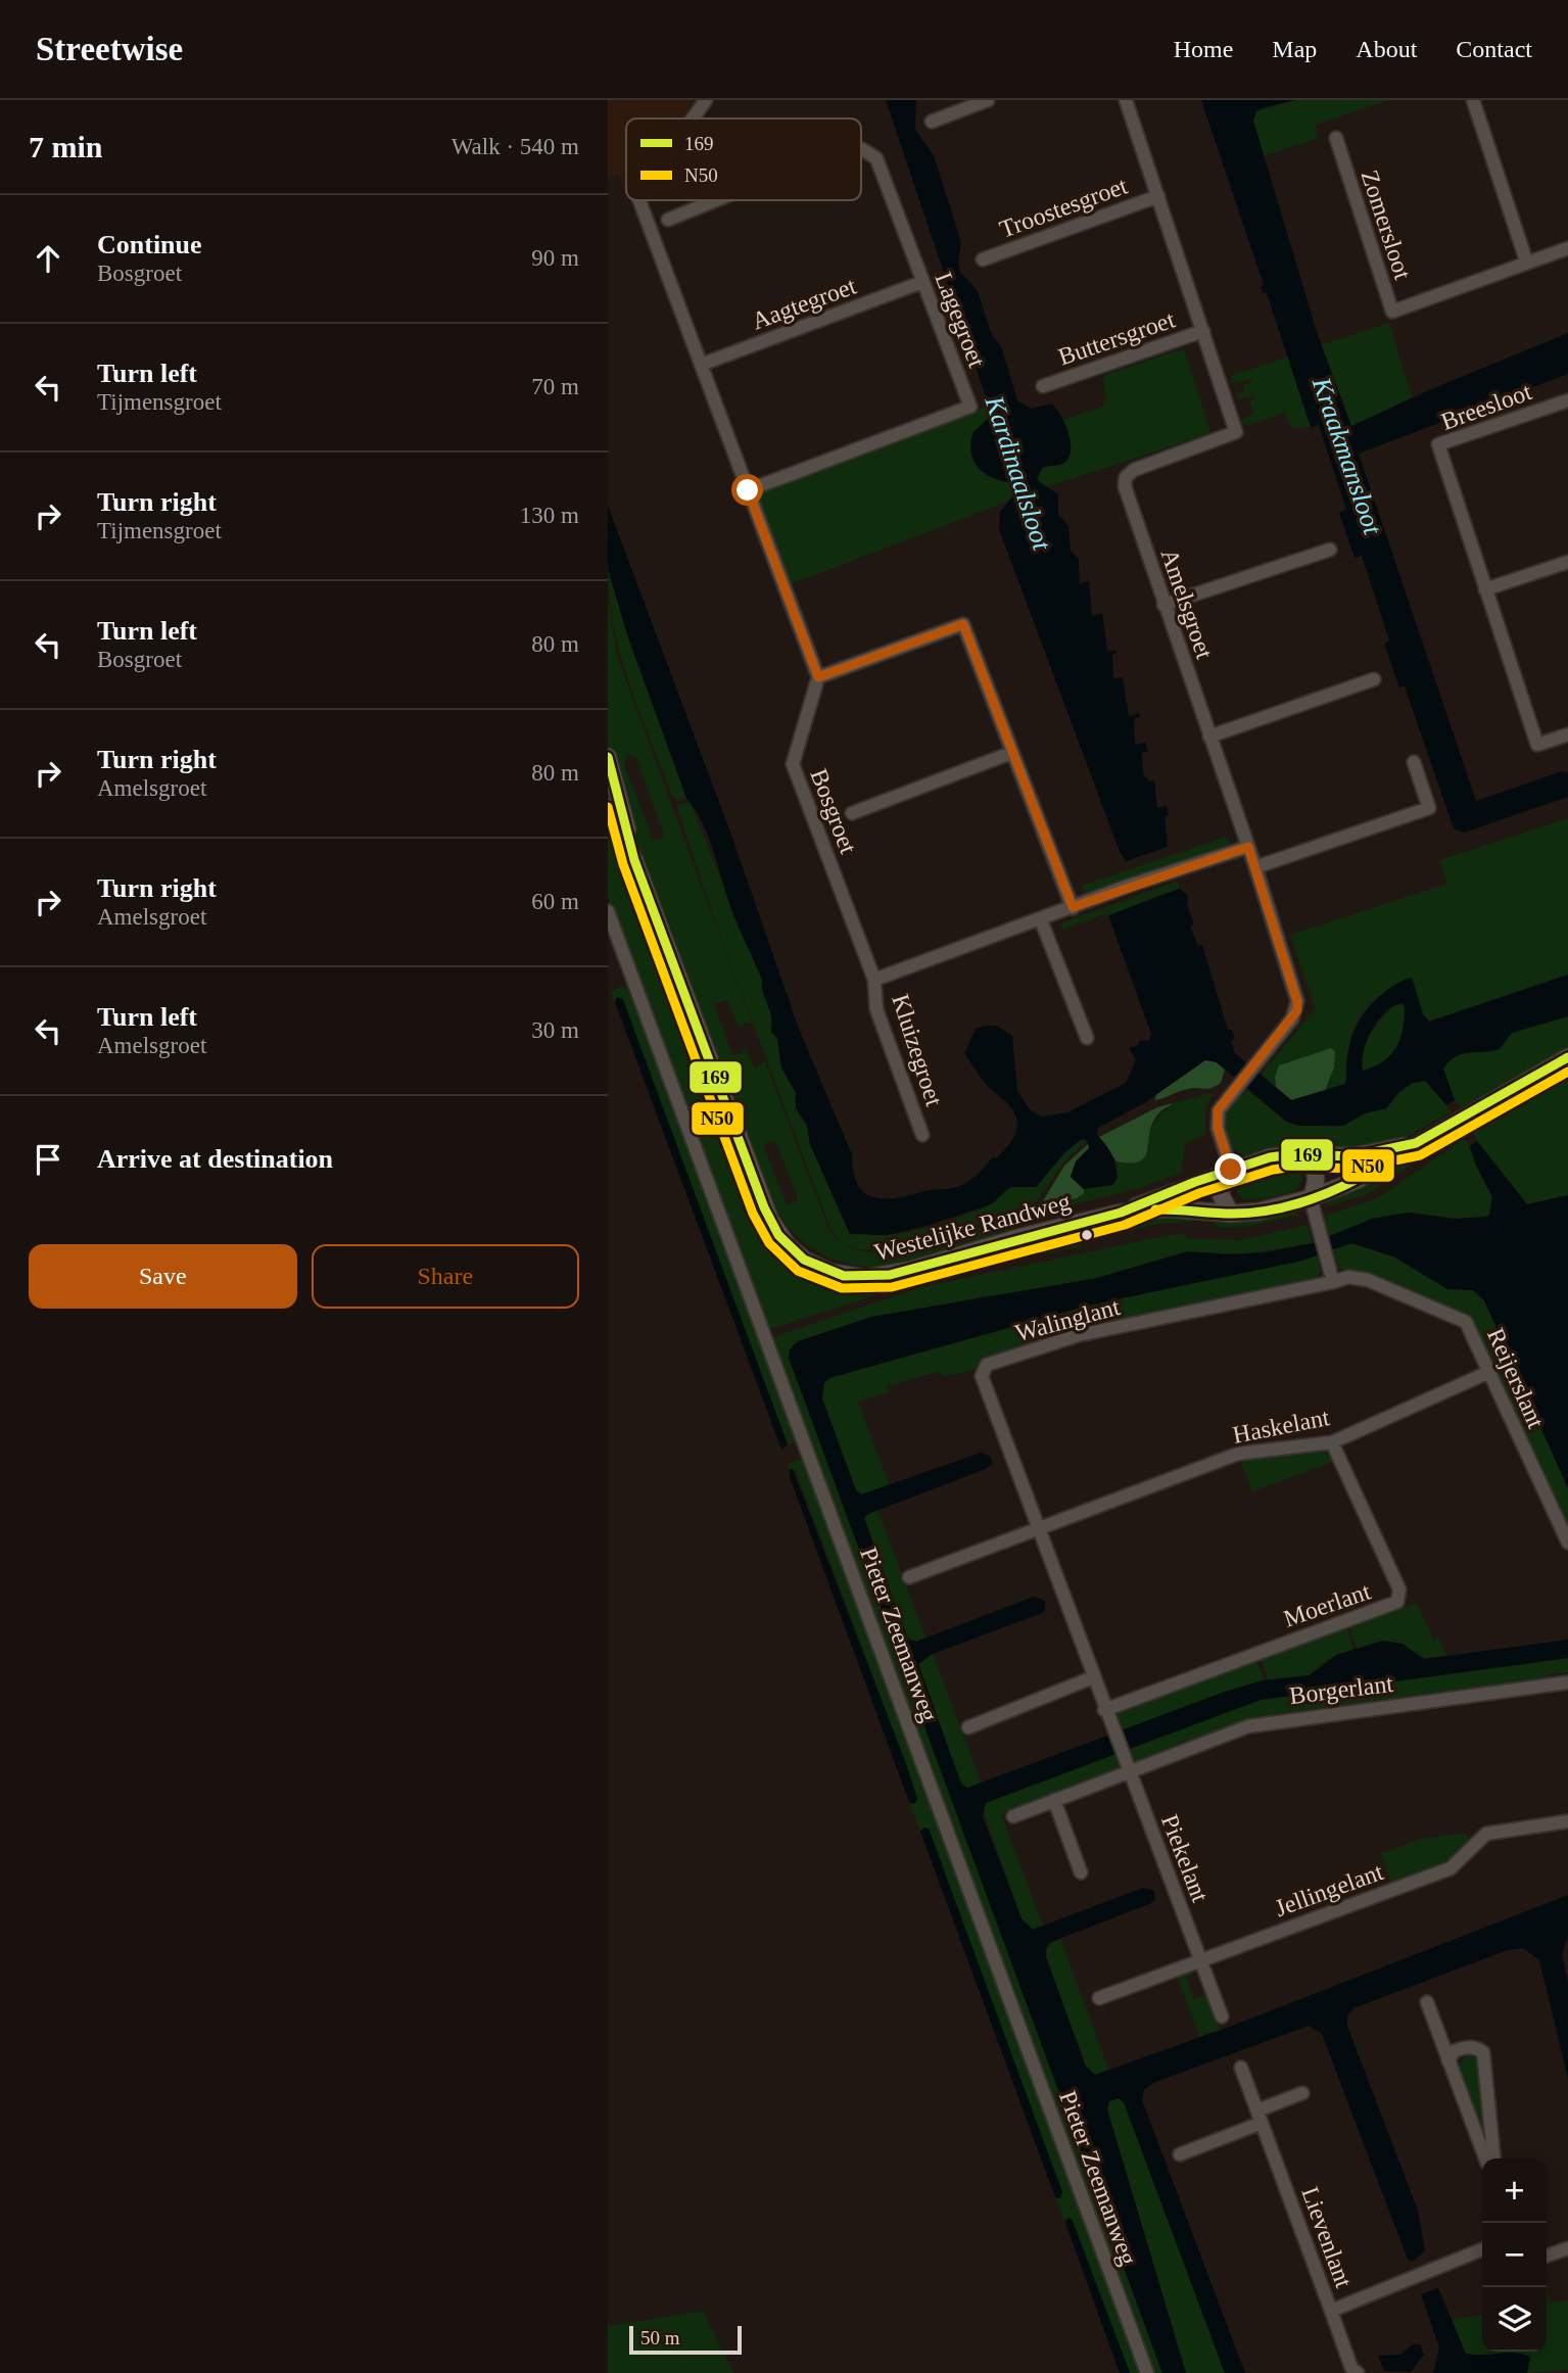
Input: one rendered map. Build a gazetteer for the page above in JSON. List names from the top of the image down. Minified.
{"streets":{"street":["Troostesgroet","Zomersloot","Aagtegroet","Lagegroet","Buttersgroet","Breesloot","Amelsgroet","Bosgroet","Kluizegroet","Westelijke Randweg","Walinglant","Reijerslant","Haskelant","Moerlant","Pieter Zeemanweg","Borgerlant","Piekelant","Jellingelant","Lievenlant"]},"crossings":[["Troostesgroet","Amelsgroet"],["Aagtegroet","Lagegroet"],["Buttersgroet","Amelsgroet"],["Amelsgroet","Westelijke Randweg"],["Bosgroet","Kluizegroet"],["Walinglant","Reijerslant"],["Walinglant","Haskelant"],["Walinglant","Moerlant"],["Walinglant","Borgerlant"],["Walinglant","Piekelant"],["Reijerslant","Haskelant"],["Haskelant","Moerlant"],["Borgerlant","Piekelant"],["Piekelant","Jellingelant"]],"water":["Kraakmansloot","Kardinaalsloot"],"lines":["transit line 169","transit line N50"],"legend":["169","N50"],"scale_bar":"50 m","page":{"header":"Streetwise","nav":["Home","Map","About","Contact"],"heading":["7 min","Walk · 540 m"],"list":[["Continue","Bosgroet","90 m"],["Turn left","Tijmensgroet","70 m"],["Turn right","Tijmensgroet","130 m"],["Turn left","Bosgroet","80 m"],["Turn right","Amelsgroet","80 m"],["Turn right","Amelsgroet","60 m"],["Turn left","Amelsgroet","30 m"],"Arrive at destination"],"buttons":["Save","Share"],"map_buttons":["+","−"],"scale":"50 m"}}
